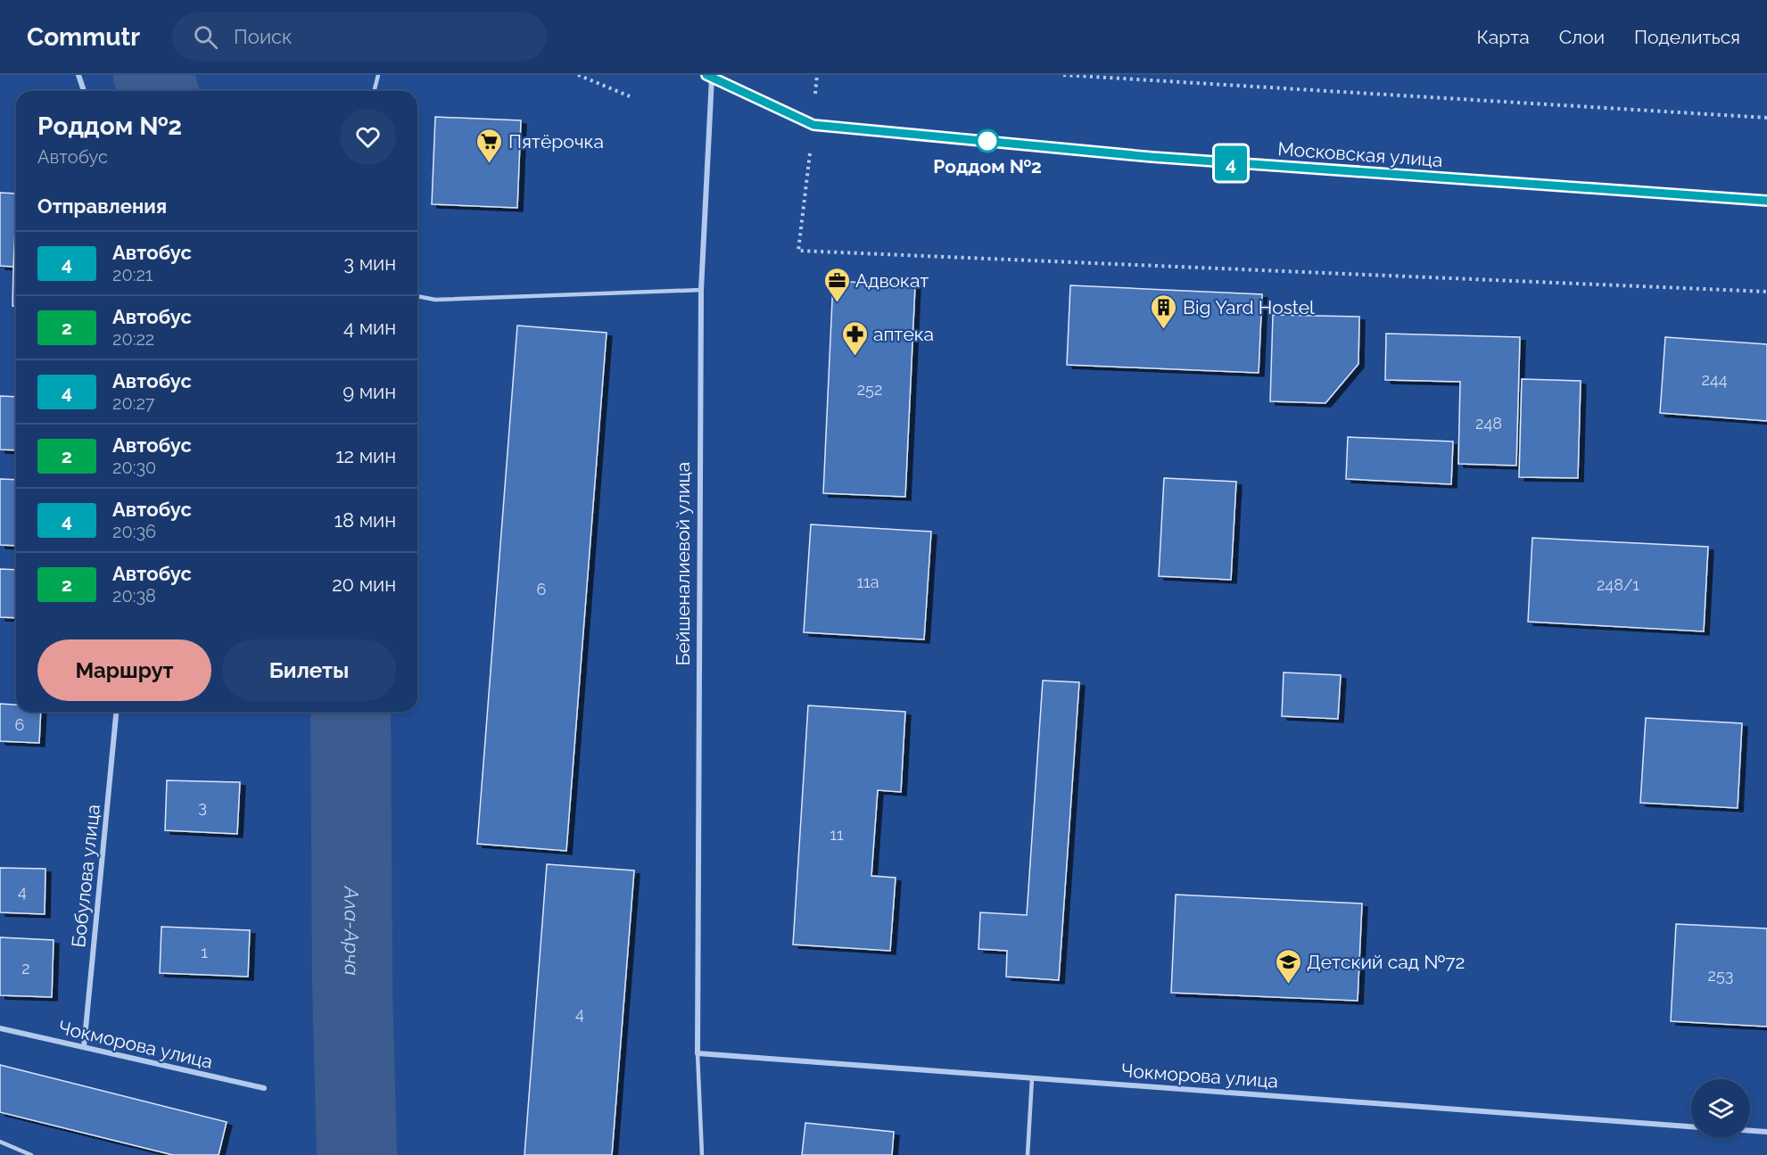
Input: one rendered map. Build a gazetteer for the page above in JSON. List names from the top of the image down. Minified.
{"streets":{"main road":["Московская улица"],"street":["Бейшеналиевой улица","Бобулова улица","Чокморова улица"]},"crossings":[["Московская улица","Бейшеналиевой улица"],["Бейшеналиевой улица","Чокморова улица"],["Бобулова улица","Чокморова улица"]],"water":["Ала-Арча"],"places":{"other":["Роддом №2"],"supermarket":["Пятёрочка"],"office":["Адвокат"],"building":["Big Yard Hostel"],"pharmacy":["аптека"],"school or university":["Детский сад №72"]},"lines":["bus line 4"],"house_numbers":["244","252","248","11a","248/1","6","6","3","11","4","1","2","253","4"],"page":{"header":"Commutr","search":"Поиск","nav":["Карта","Слои","Поделиться"],"on_map":"4","heading":[["Роддом №2","Автобус"],"Отправления"],"list":[{"mark":"4","name":"Автобус","note":"20:21","value":"3 мин"},{"mark":"2","name":"Автобус","note":"20:22","value":"4 мин"},{"mark":"4","name":"Автобус","note":"20:27","value":"9 мин"},{"mark":"2","name":"Автобус","note":"20:30","value":"12 мин"},{"mark":"4","name":"Автобус","note":"20:36","value":"18 мин"},{"mark":"2","name":"Автобус","note":"20:38","value":"20 мин"}],"buttons":["Маршрут","Билеты"]}}
